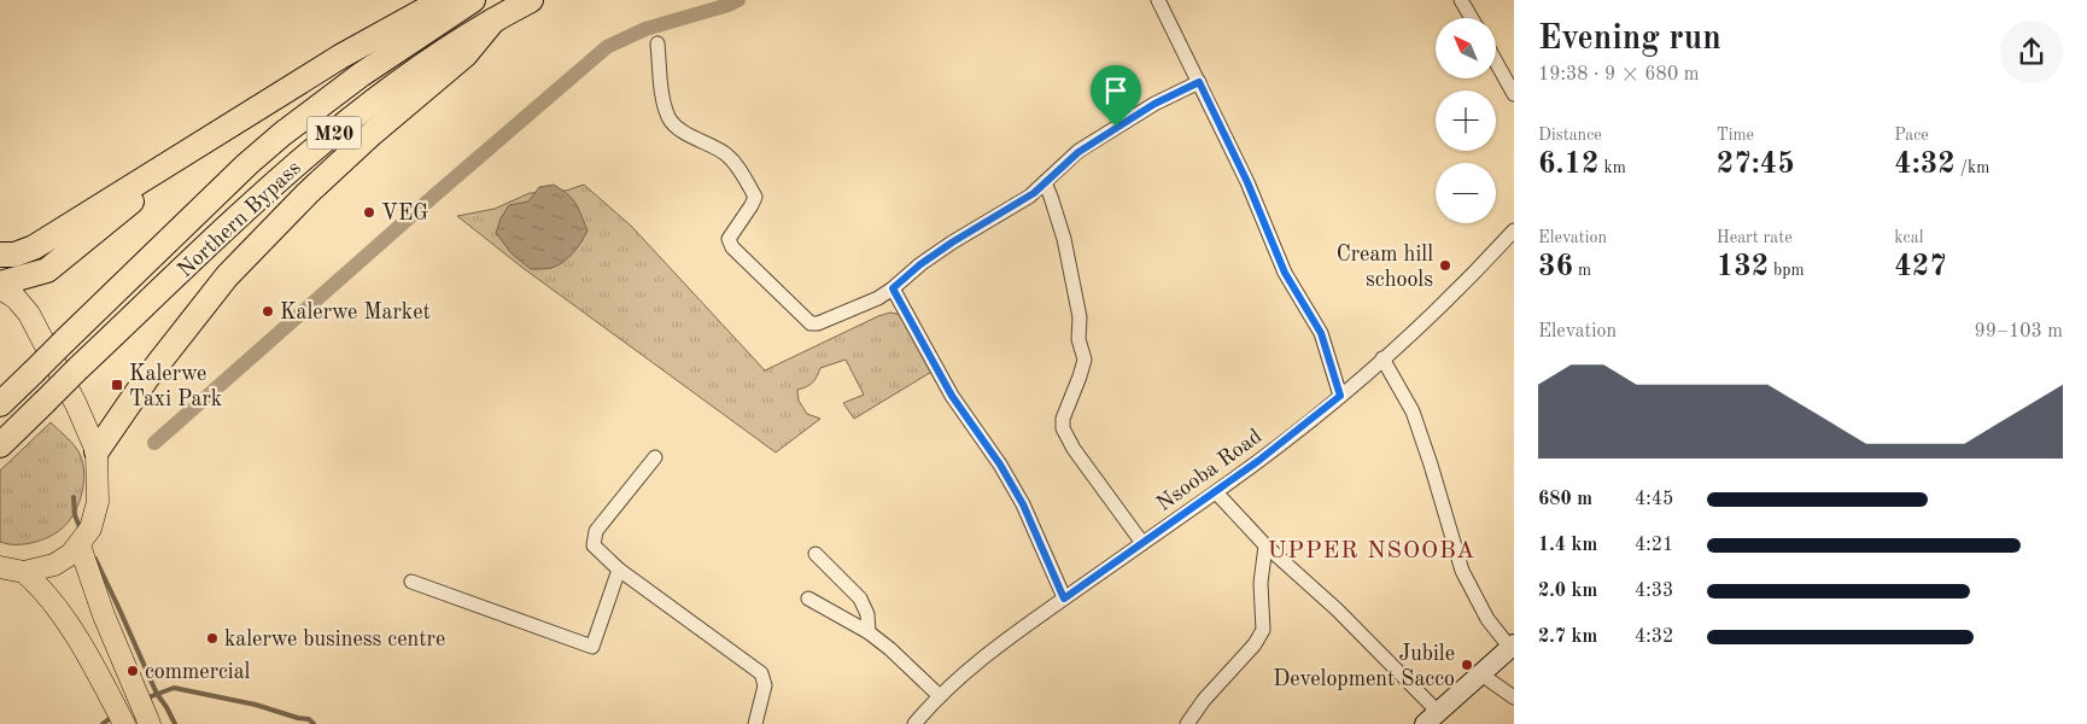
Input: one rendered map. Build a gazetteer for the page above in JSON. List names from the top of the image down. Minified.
{"streets":{"highway":["M20","Northern Bypass"],"street":["Nsooba Road"]},"districts":["UPPER NSOOBA"],"places":{"other":["VEG","Cream hill schools","Kalerwe Market","kalerwe business centre","Jubile Development Sacco","commercial"],"transit":["Kalerwe Taxi Park"]},"north":"top left","page":{"heading":["Evening run","19:38 · 9 × 680 m"],"map_buttons":["+","−"],"stats":[["Distance","6.12 km"],["Time","27:45"],["Pace","4:32 /km"],["Elevation","36 m"],["Heart rate","132 bpm"],["kcal","427"]],"chart":["Elevation","99–103 m"],"list":[{"name":"680 m","note":"4:45"},{"name":"1.4 km","note":"4:21"},{"name":"2.0 km","note":"4:33"},{"name":"2.7 km","note":"4:32"}]}}
